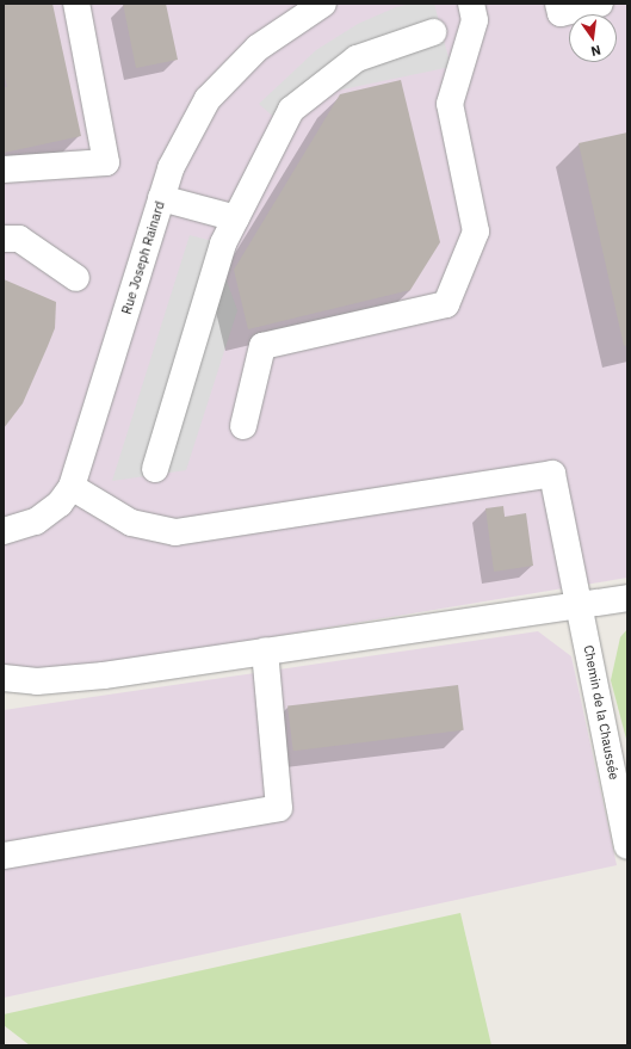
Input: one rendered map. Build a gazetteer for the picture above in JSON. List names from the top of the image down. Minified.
{"streets":{"street":["Rue Joseph Rainard","Chemin de la Chaussée"]},"crossings":[["Rue Joseph Rainard","Chemin de la Chaussée"]],"north":"bottom"}
